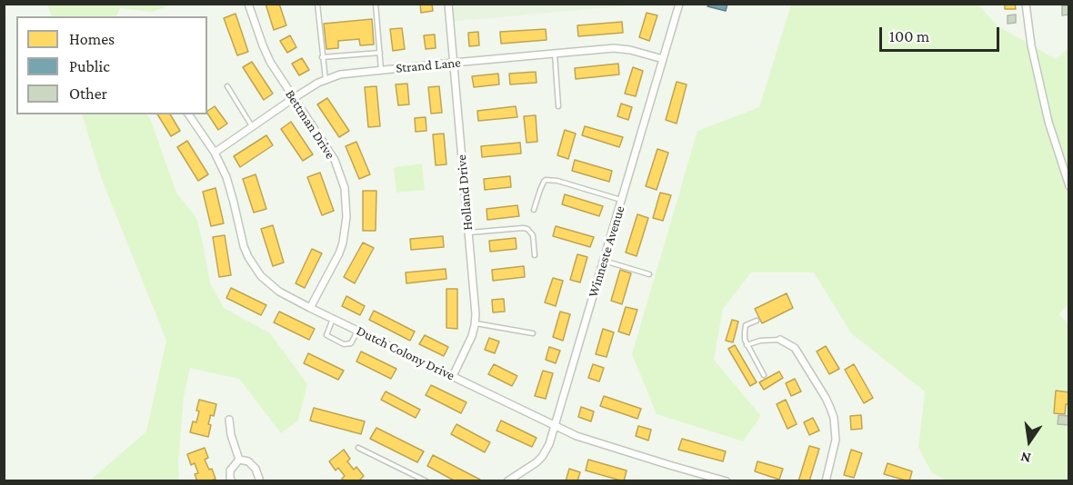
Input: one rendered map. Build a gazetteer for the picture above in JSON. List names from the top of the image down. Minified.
{"streets":{"street":["Strand Lane","Bettman Drive","Holland Drive","Winneste Avenue","Dutch Colony Drive"]},"crossings":[["Strand Lane","Bettman Drive"],["Strand Lane","Holland Drive"],["Strand Lane","Winneste Avenue"],["Strand Lane","Dutch Colony Drive"],["Bettman Drive","Dutch Colony Drive"],["Holland Drive","Dutch Colony Drive"],["Winneste Avenue","Dutch Colony Drive"]],"legend":["Homes","Public","Other"],"scale_bar":"100 m","north":"bottom"}
